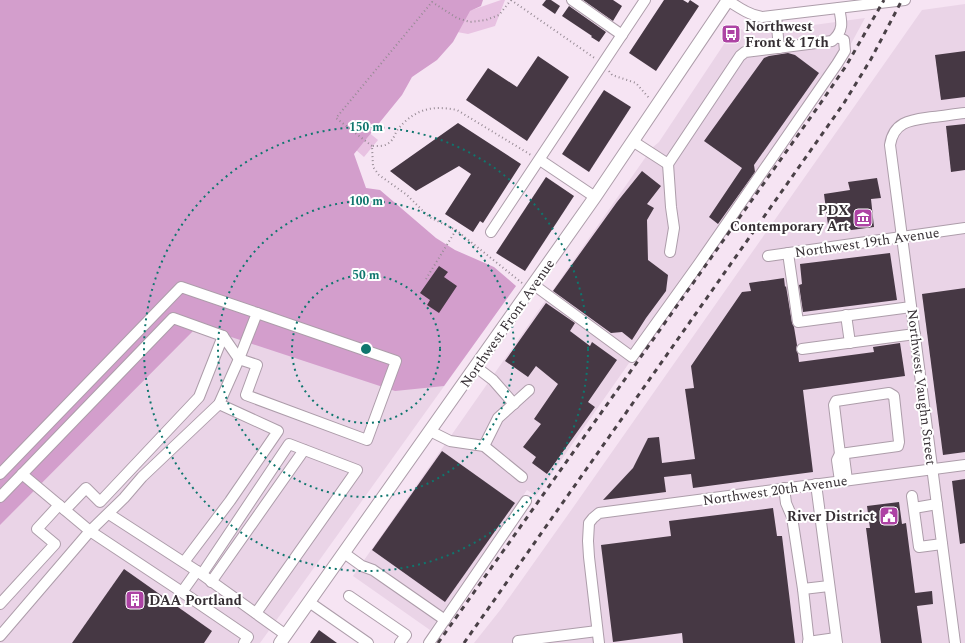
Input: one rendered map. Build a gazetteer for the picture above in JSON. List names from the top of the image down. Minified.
{"streets":{"main road":["Northwest Front Avenue"],"street":["Northwest 19th Avenue","Northwest Vaughn Street","Northwest 20th Avenue"]},"crossings":[["Northwest 19th Avenue","Northwest Vaughn Street"],["Northwest Vaughn Street","Northwest 20th Avenue"]],"places":{"bus stop":["Northwest Front & 17th"],"museum":["PDX Contemporary Art"],"public building":["River District"],"building":["DAA Portland"]},"rings":["150 m","100 m","50 m"]}
